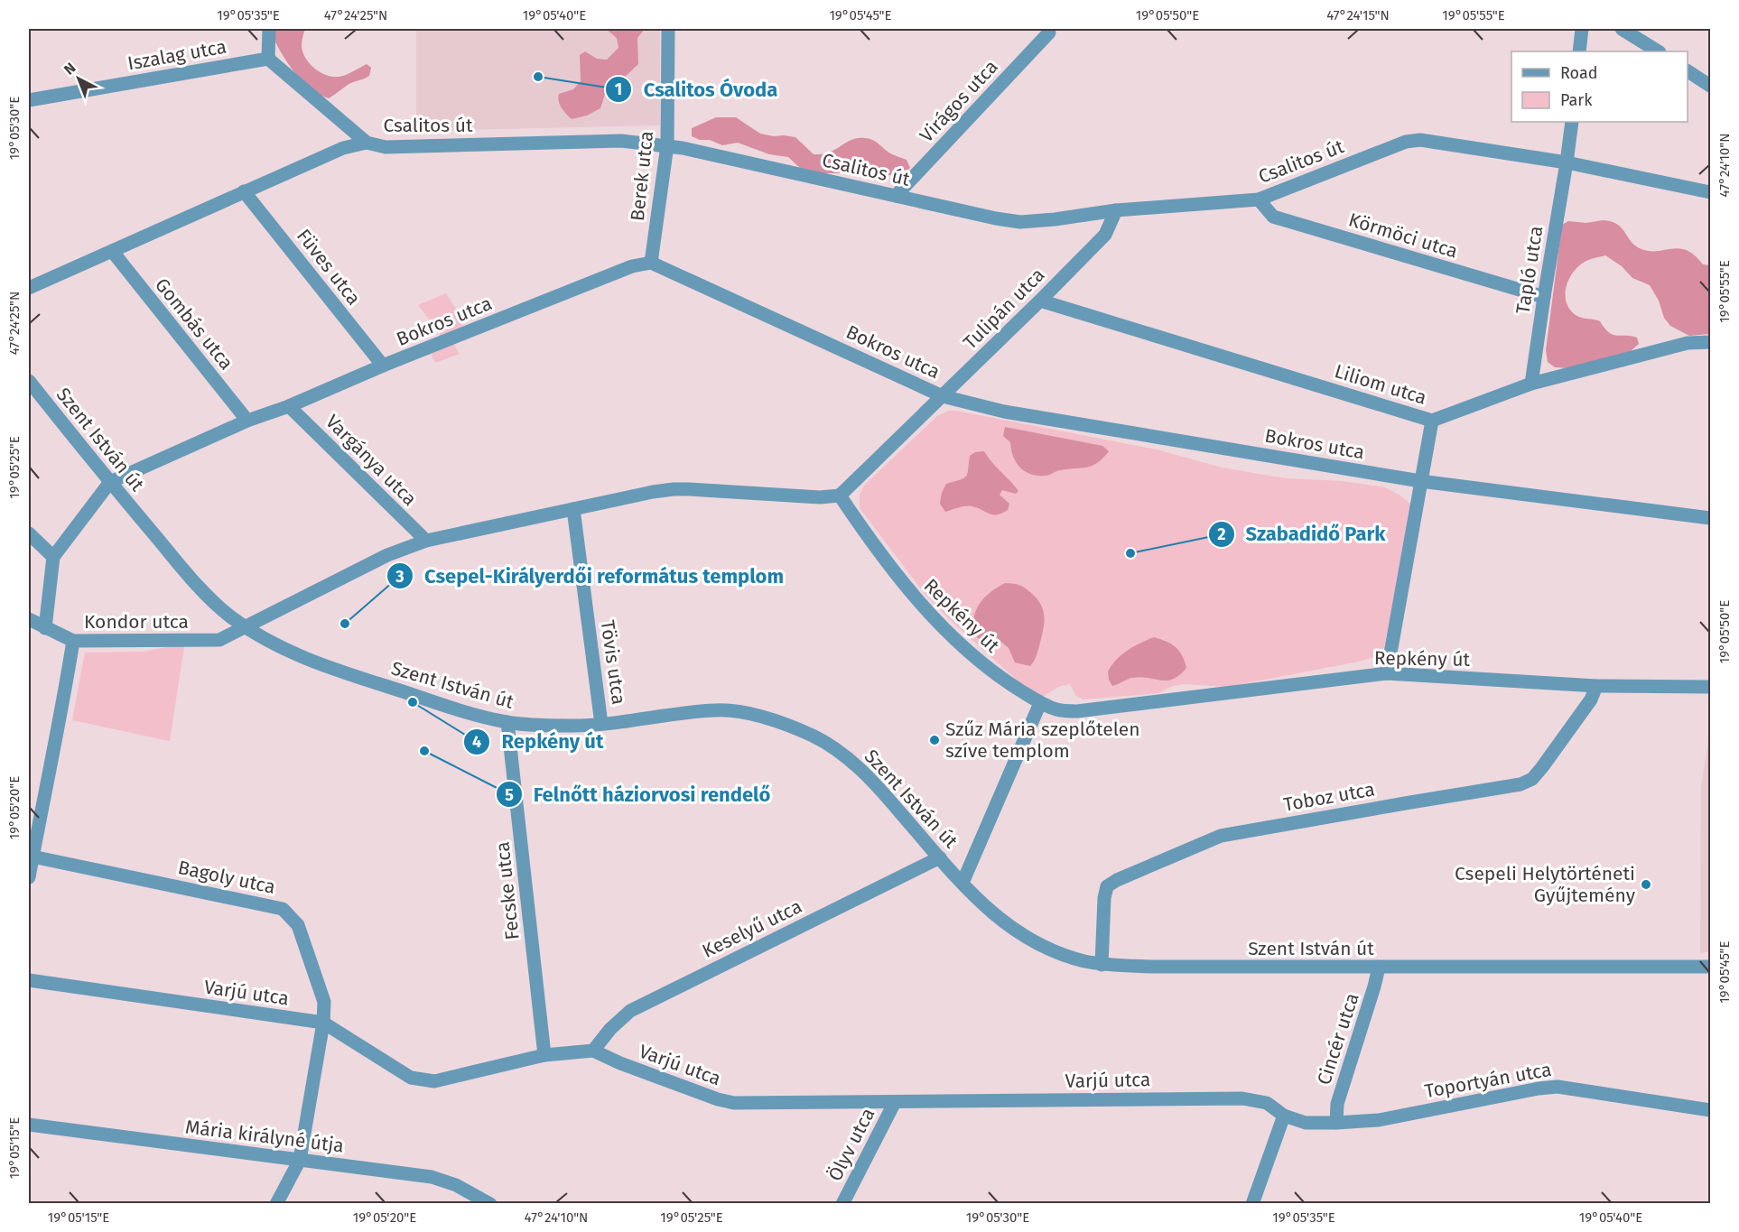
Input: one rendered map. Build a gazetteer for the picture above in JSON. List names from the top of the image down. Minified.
{"streets":{"street":["Iszalag utca","Virágos utca","Csalitos út","Berek utca","Körmöci utca","Füves utca","Tapló utca","Tulipán utca","Bokros utca","Gombás utca","Liliom utca","Szent István út","Vargánya utca","Repkény út","Kondor utca","Tövis utca","Toboz utca","Bagoly utca","Fecske utca","Keselyű utca","Varjú utca","Cincér utca","Toportyán utca","Mária királyné útja","Ölyv utca"]},"crossings":[["Virágos utca","Csalitos út"],["Csalitos út","Berek utca"],["Csalitos út","Körmöci utca"],["Csalitos út","Füves utca"],["Csalitos út","Tapló utca"],["Csalitos út","Tulipán utca"],["Csalitos út","Gombás utca"],["Berek utca","Bokros utca"],["Körmöci utca","Tapló utca"],["Füves utca","Bokros utca"],["Tapló utca","Liliom utca"],["Tulipán utca","Bokros utca"],["Tulipán utca","Liliom utca"],["Tulipán utca","Repkény út"],["Bokros utca","Gombás utca"],["Bokros utca","Szent István út"],["Bokros utca","Vargánya utca"],["Szent István út","Kondor utca"],["Szent István út","Tövis utca"],["Szent István út","Toboz utca"],["Szent István út","Fecske utca"],["Szent István út","Keselyű utca"],["Szent István út","Cincér utca"],["Repkény út","Toboz utca"],["Bagoly utca","Varjú utca"],["Bagoly utca","Mária királyné útja"],["Fecske utca","Varjú utca"],["Keselyű utca","Varjú utca"],["Varjú utca","Cincér utca"],["Varjú utca","Toportyán utca"],["Varjú utca","Ölyv utca"],["Cincér utca","Toportyán utca"]],"places":["Csalitos Óvoda","Szabadidő Park","Csepel-Királyerdői református templom","Repkény út","Szűz Mária szeplőtelen szíve templom","Felnőtt háziorvosi rendelő","Csepeli Helytörténeti Gyűjtemény"],"legend":["Road","Park"],"north":"top left","coordinates":["19°05'35\"E","47°24'25\"N","19°05'40\"E","19°05'45\"E","19°05'50\"E","47°24'15\"N","19°05'55\"E","19°05'30\"E","47°24'10\"N","19°05'25\"E","19°05'20\"E","19°05'15\"E"]}
